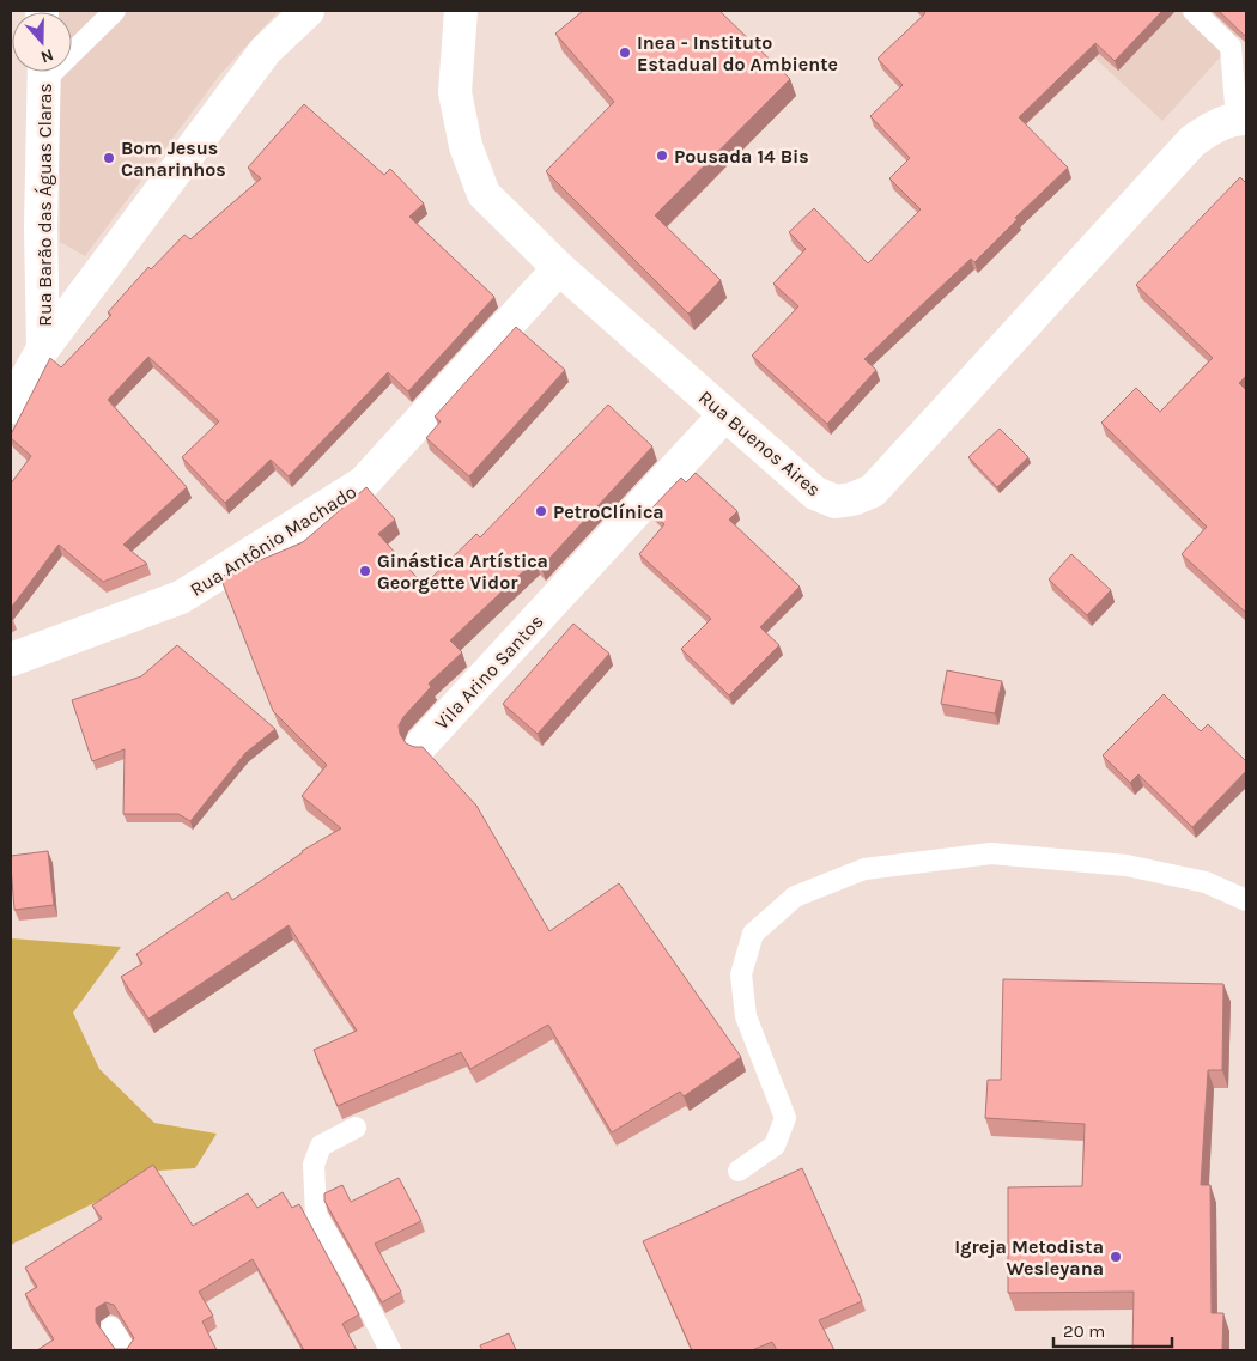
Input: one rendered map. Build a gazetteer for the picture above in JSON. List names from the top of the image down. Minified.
{"streets":{"street":["Rua Barão das Águas Claras","Rua Buenos Aires","Rua Antônio Machado","Vila Arino Santos"]},"crossings":[["Rua Buenos Aires","Rua Antônio Machado"],["Rua Buenos Aires","Vila Arino Santos"]],"places":["Inea - Instituto Estadual do Ambiente","Pousada 14 Bis","Bom Jesus Canarinhos","PetroClínica","Ginástica Artística Georgette Vidor","Igreja Metodista Wesleyana"],"scale_bar":"20 m","north":"bottom"}
